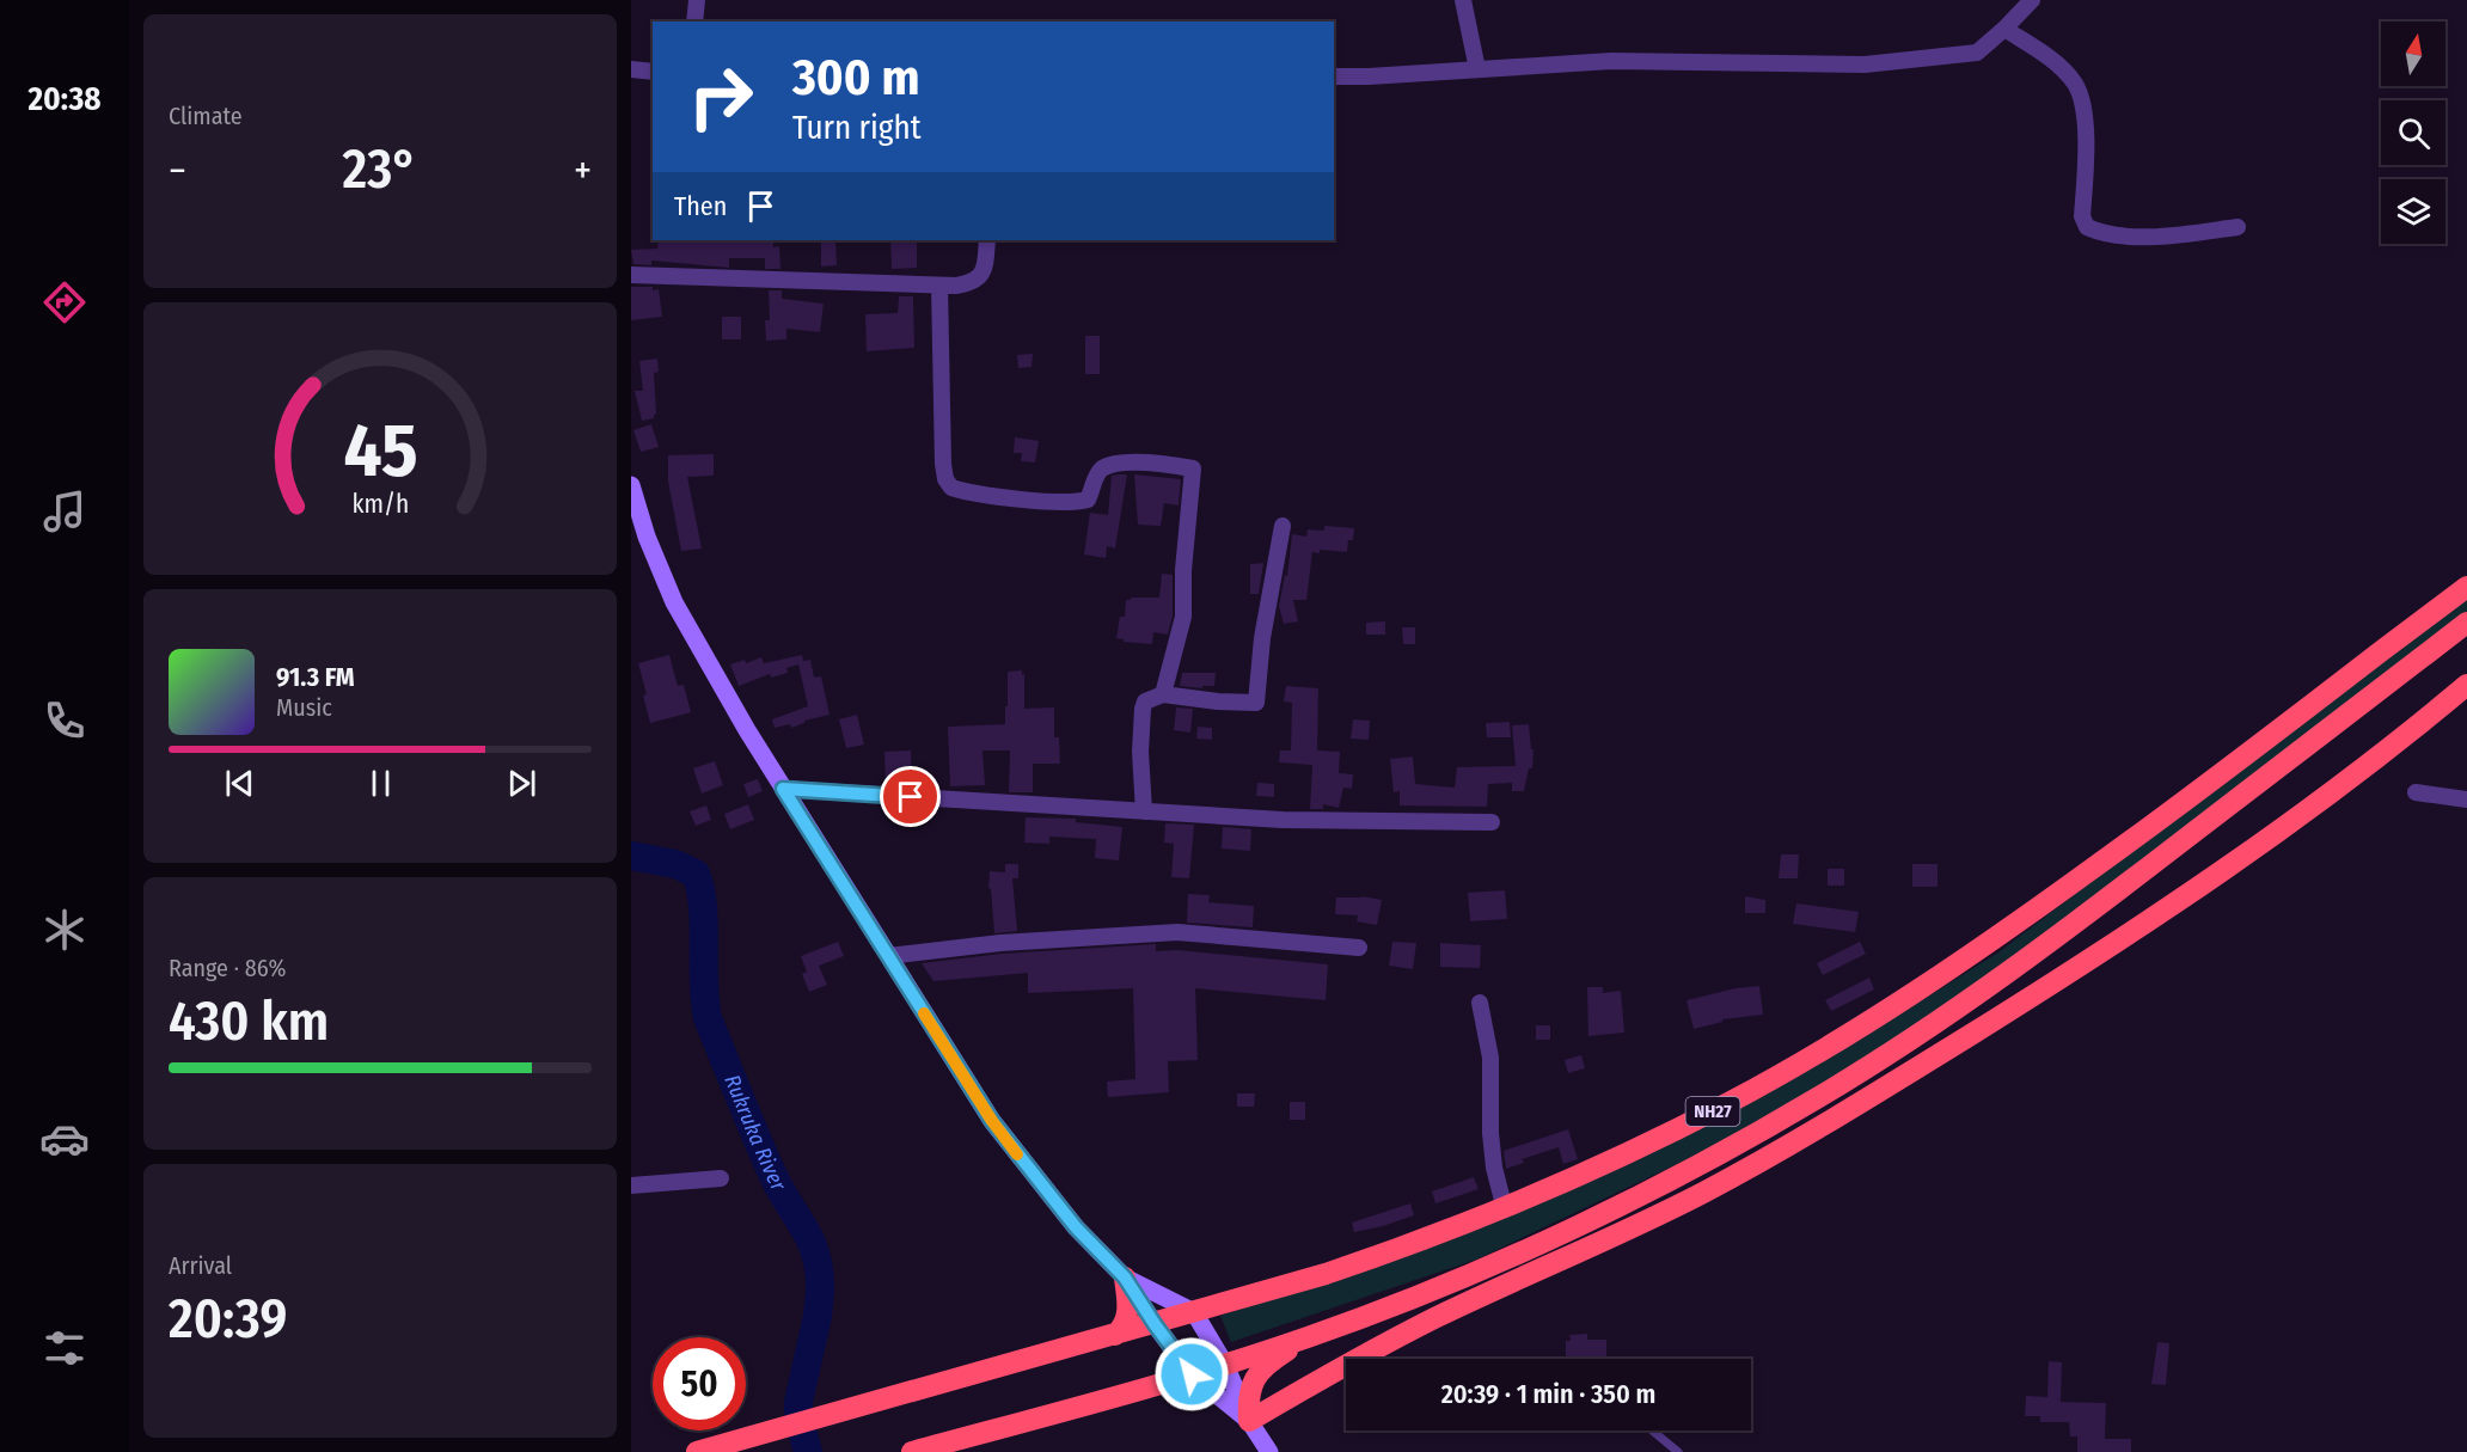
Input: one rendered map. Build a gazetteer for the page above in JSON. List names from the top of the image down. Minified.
{"streets":{"highway":["NH27"]},"water":["Rukruka River"],"north":"top","page":{"tabs":"20:38","tile":["Climate",["Range · 86%","430 km"],["Arrival","20:39"]],"turn":["300 m","Turn right"],"heat":["−","23°","+"],"then":"Then","song":["91.3 FM","Music"],"limit":"50","trip":"20:39 · 1 min · 350 m","gauge":["45","km/h"]}}
